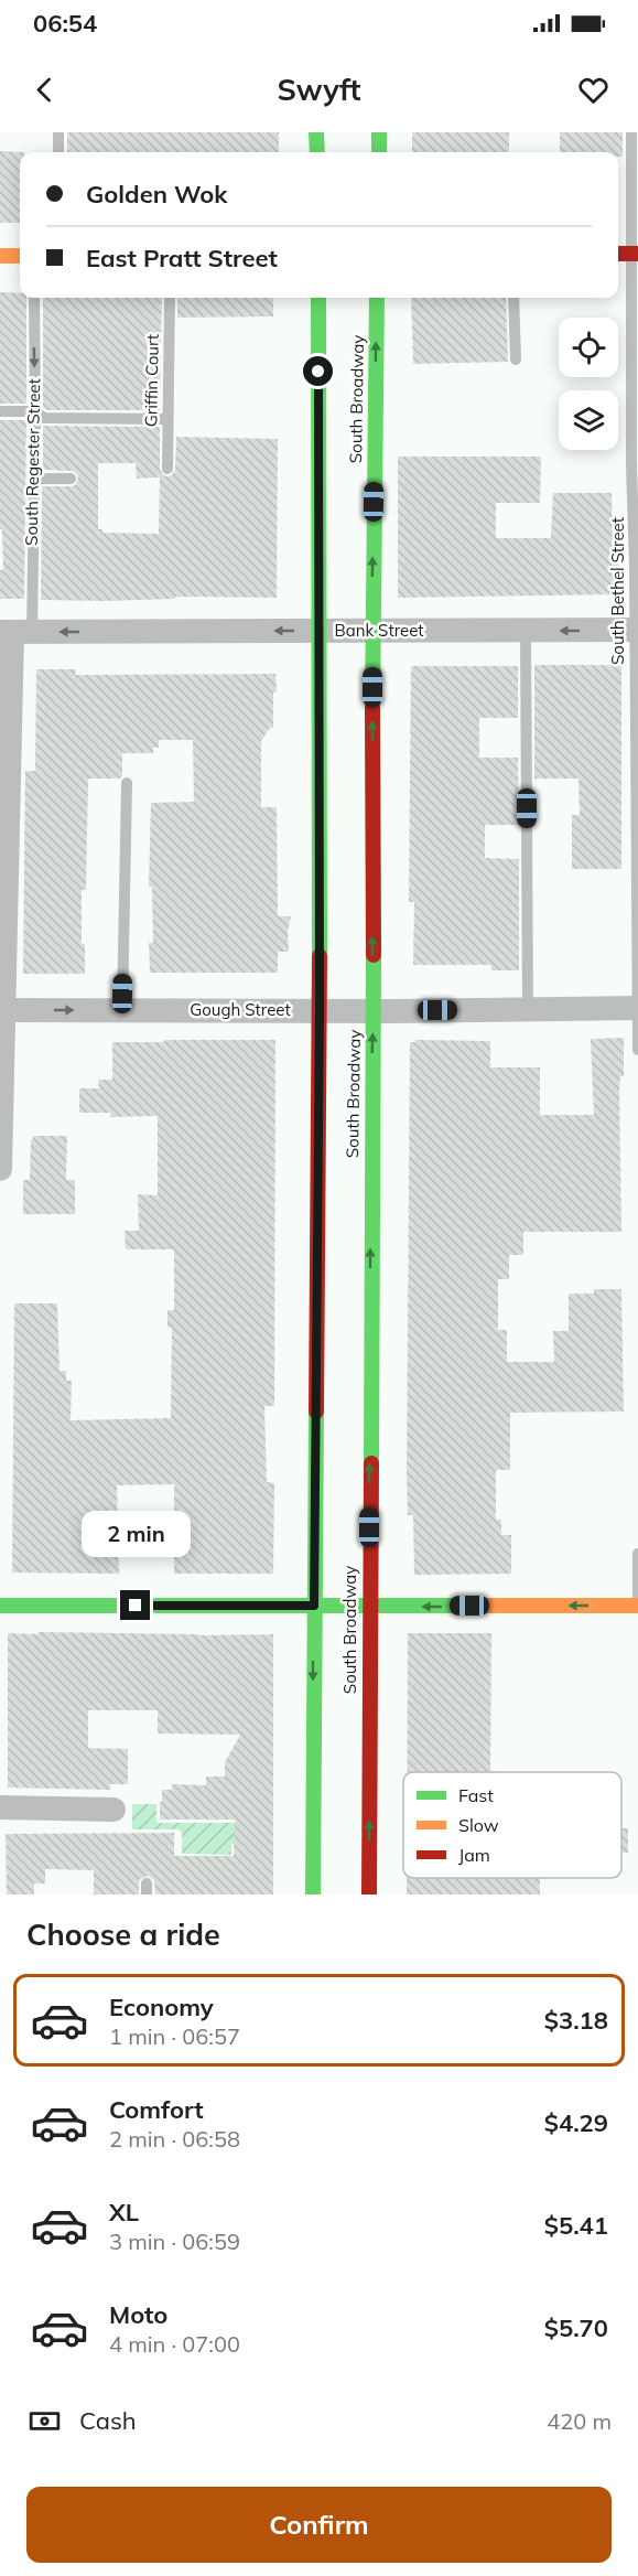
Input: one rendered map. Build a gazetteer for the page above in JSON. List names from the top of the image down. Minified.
{"streets":{"main road":["South Broadway"],"street":["South Regester Street","Bank Street","Gough Street"],"lane":["Griffin Court","South Bethel Street"]},"crossings":[["South Broadway","Bank Street"],["South Broadway","Gough Street"],["South Regester Street","Bank Street"],["South Regester Street","Gough Street"],["South Bethel Street","Bank Street"],["South Bethel Street","Gough Street"]],"one_way":["Bank Street"],"legend":["Fast","Slow","Jam"],"page":{"status":"06:54","header":"Swyft","banner":["Golden Wok","East Pratt Street"],"bubble":"2 min","heading":"Choose a ride","list":[{"name":"Economy","note":"1 min · 06:57","value":"$3.18"},{"name":"Comfort","note":"2 min · 06:58","value":"$4.29"},{"name":"XL","note":"3 min · 06:59","value":"$5.41"},{"name":"Moto","note":"4 min · 07:00","value":"$5.70"}],"pay":["Cash","420 m"],"buttons":"Confirm"}}
